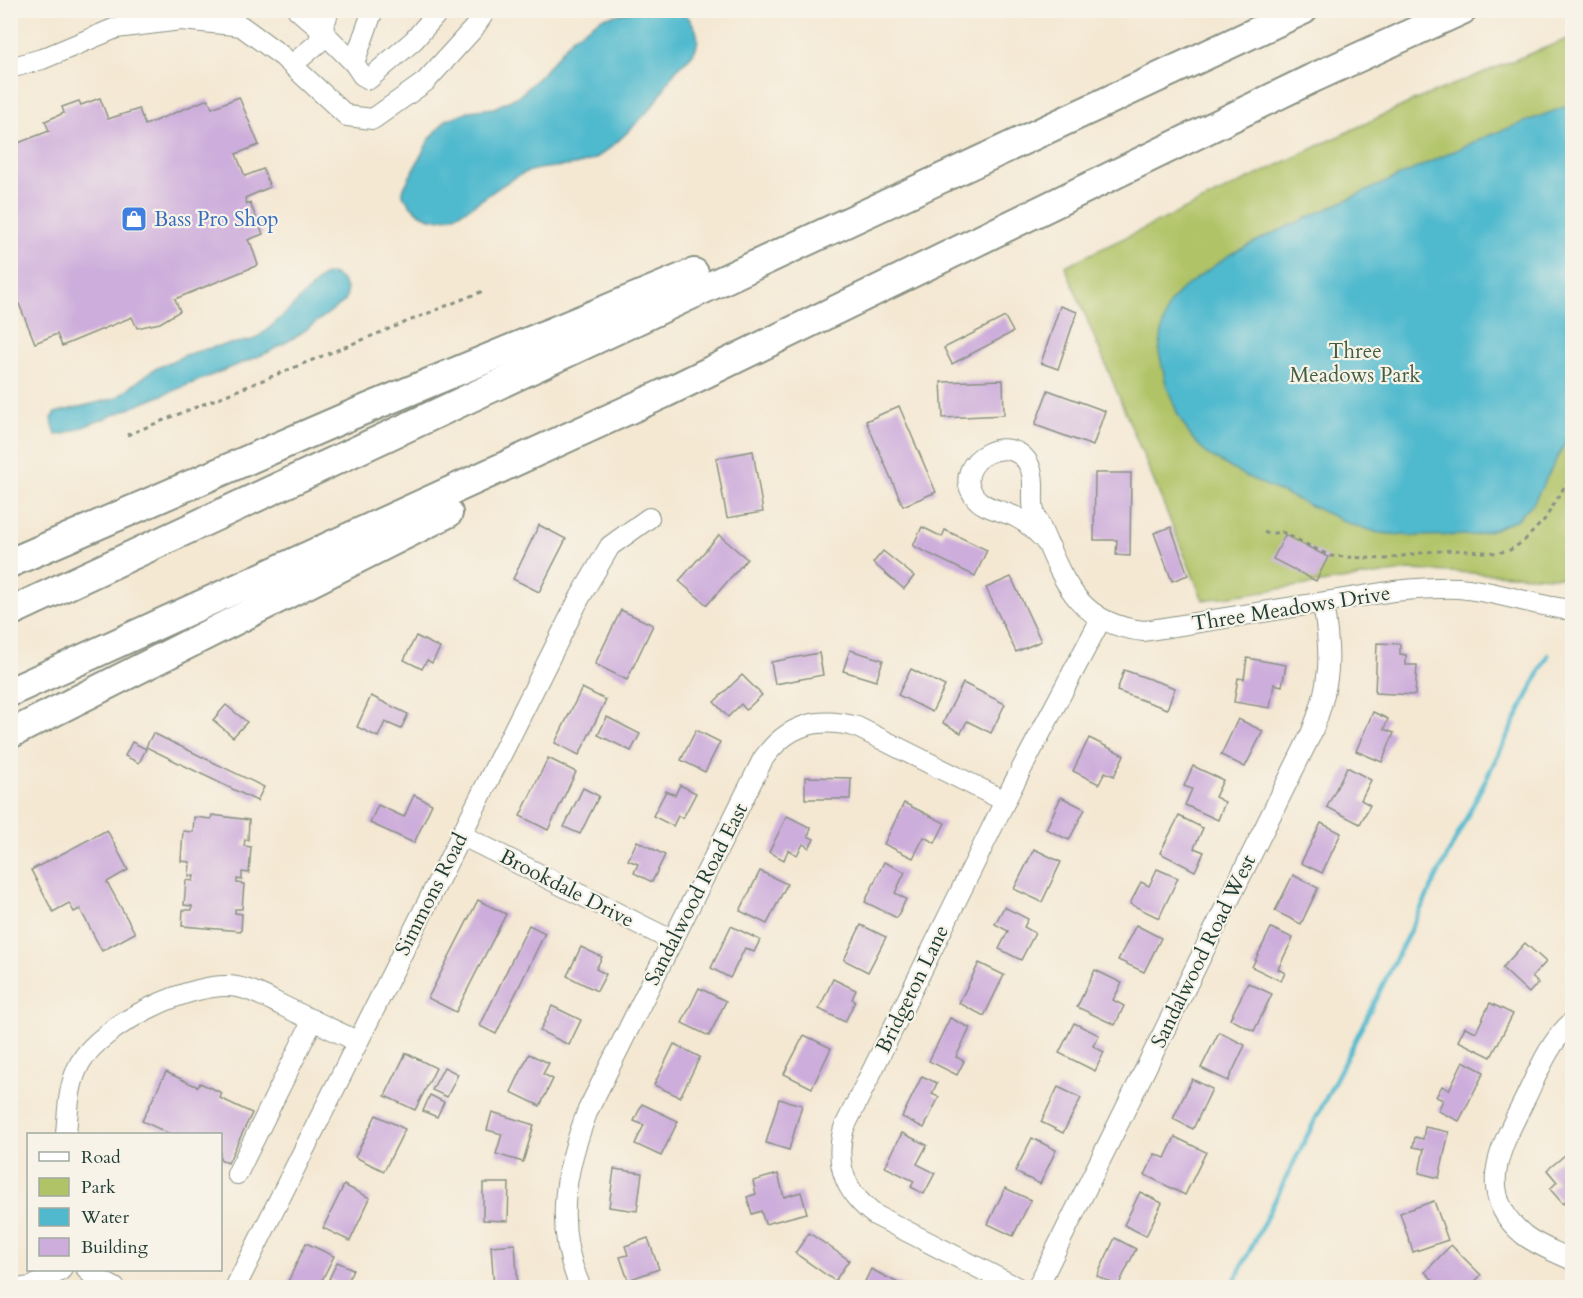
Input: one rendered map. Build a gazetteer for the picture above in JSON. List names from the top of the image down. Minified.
{"streets":{"street":["Three Meadows Drive","Brookdale Drive","Simmons Road","Sandalwood Road East","Sandalwood Road West","Bridgeton Lane"]},"crossings":[["Three Meadows Drive","Sandalwood Road West"],["Three Meadows Drive","Bridgeton Lane"],["Brookdale Drive","Simmons Road"],["Brookdale Drive","Sandalwood Road East"],["Sandalwood Road East","Bridgeton Lane"]],"parks":["Three Meadows Park"],"places":{"shop":["Bass Pro Shop"]},"legend":["Road","Park","Water","Building"]}
